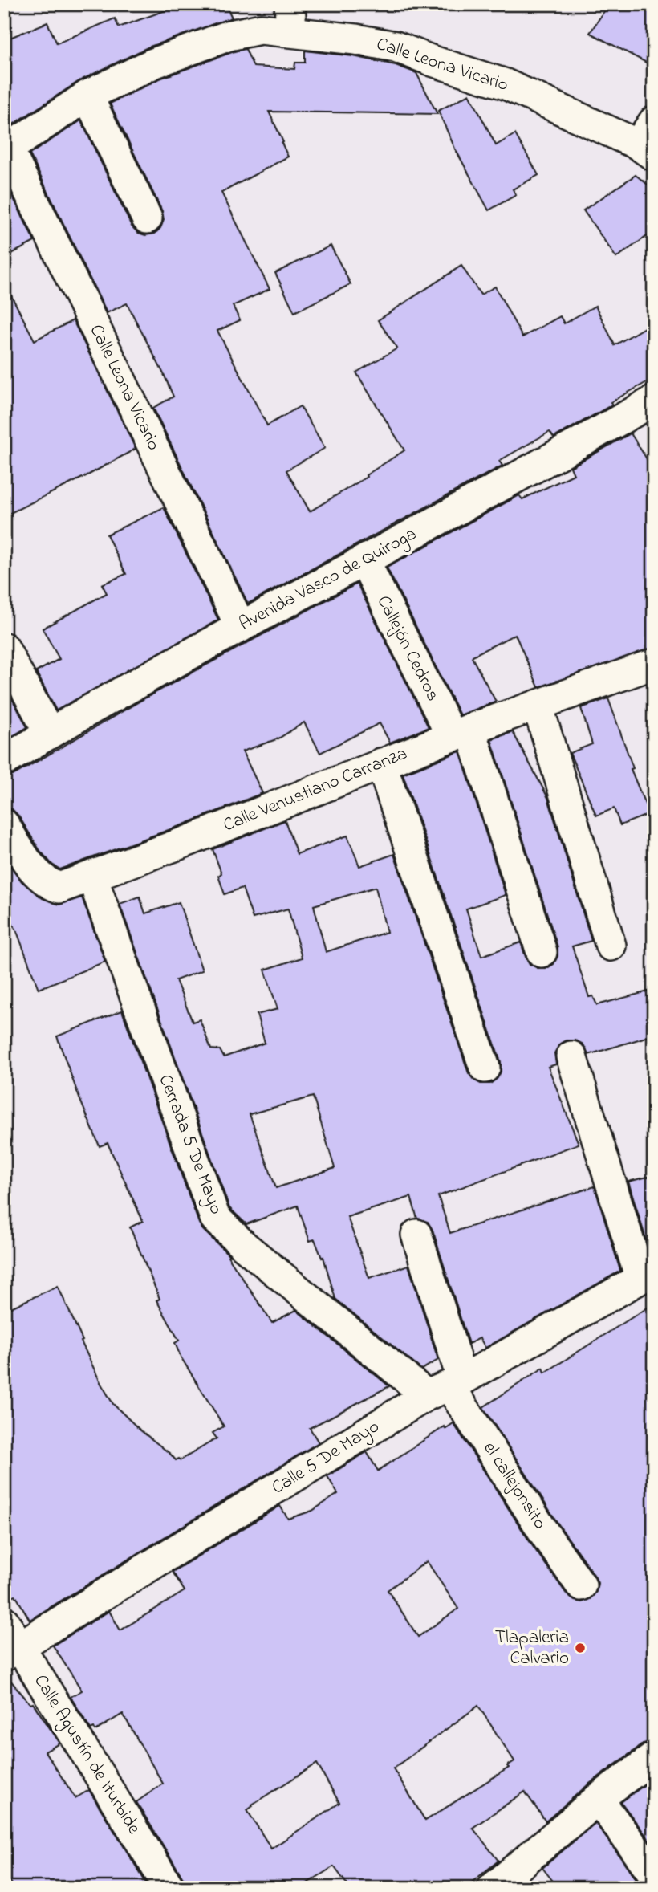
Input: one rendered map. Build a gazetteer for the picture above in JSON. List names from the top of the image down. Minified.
{"streets":{"street":["Calle Leona Vicario","Avenida Vasco de Quiroga","Callejón Cedros","Calle Venustiano Carranza","Cerrada 5 De Mayo","Calle 5 De Mayo","el callejonsito","Calle Agustín de Iturbide"]},"crossings":[["Calle Leona Vicario","Avenida Vasco de Quiroga"],["Avenida Vasco de Quiroga","Callejón Cedros"],["Callejón Cedros","Calle Venustiano Carranza"],["Calle Venustiano Carranza","Cerrada 5 De Mayo"],["Cerrada 5 De Mayo","Calle 5 De Mayo"],["Cerrada 5 De Mayo","el callejonsito"],["Calle 5 De Mayo","el callejonsito"],["Calle 5 De Mayo","Calle Agustín de Iturbide"]],"places":["Tlapaleria Calvario"]}
